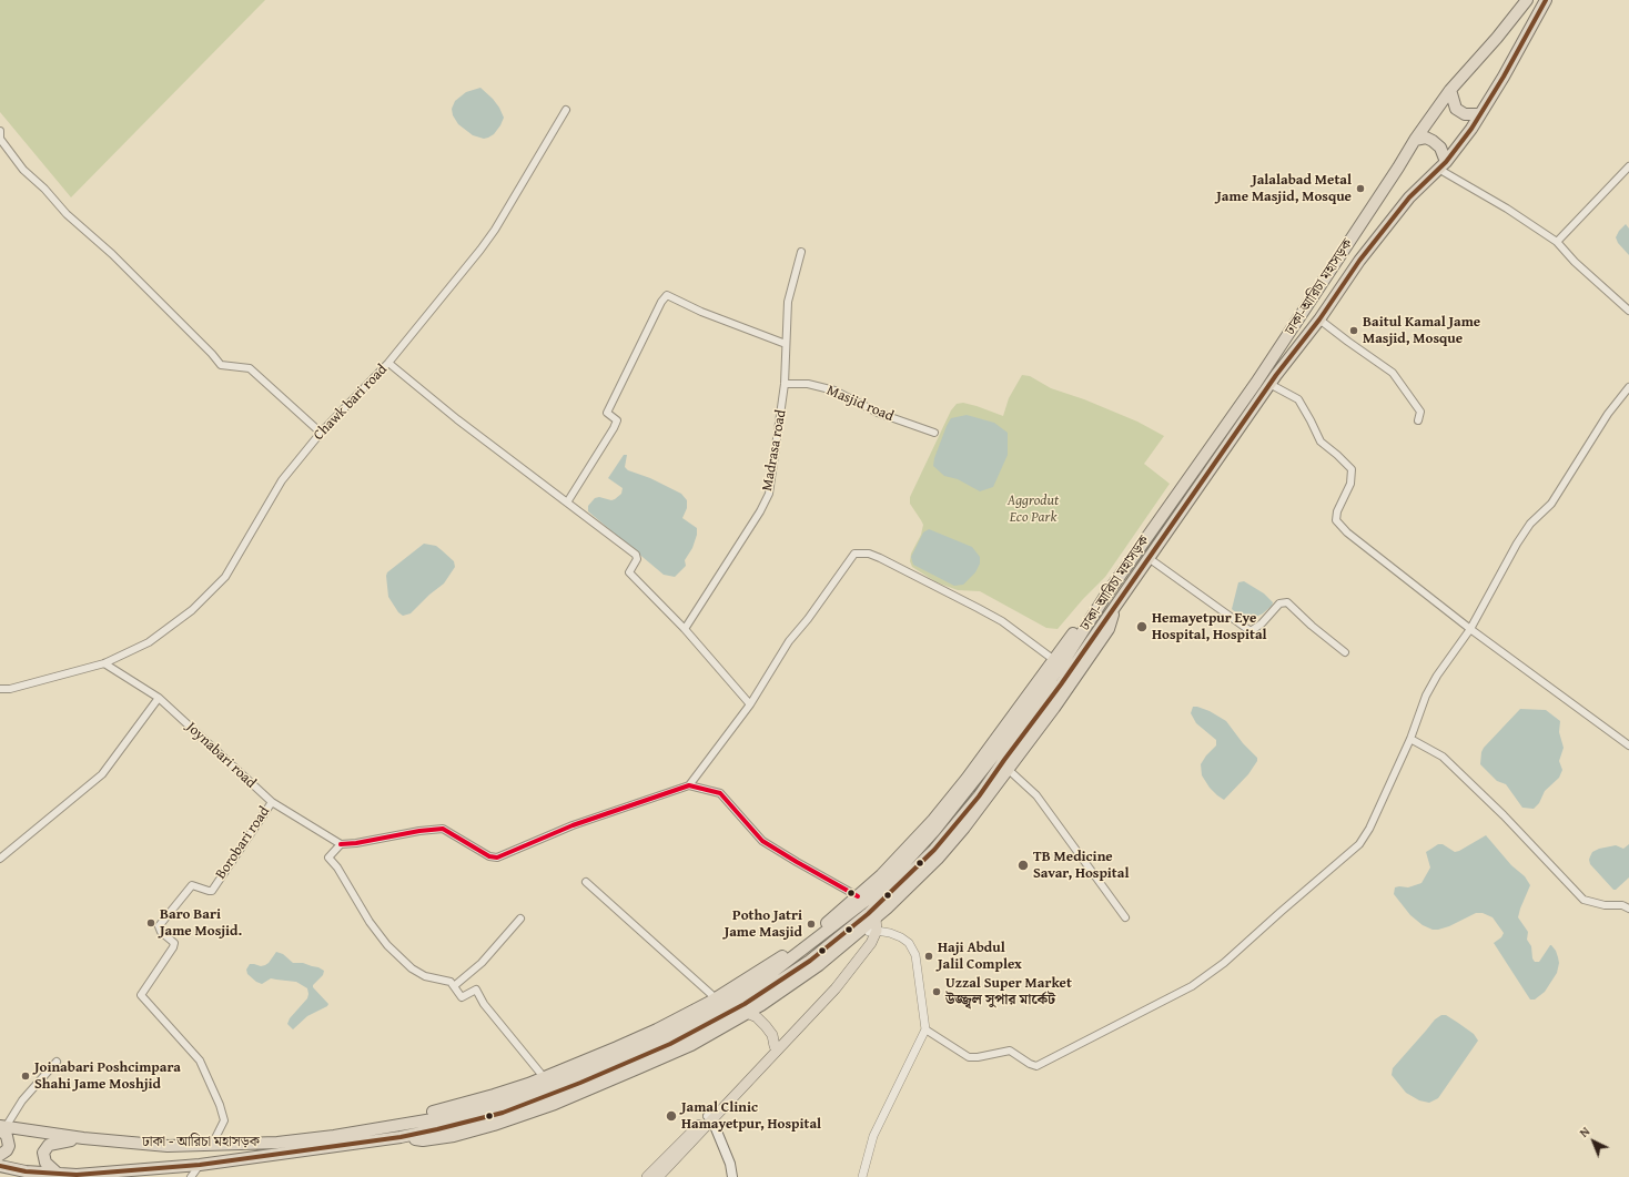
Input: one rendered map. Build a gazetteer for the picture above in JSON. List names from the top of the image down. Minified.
{"streets":{"highway":["ঢাকা-আরিচা মহাসড়ক","ঢাকা - আরিচা মহাসড়ক"],"street":["Chawk bari road","Masjid road","Madrasa road","Joynabari road","Borobari road"]},"crossings":[["ঢাকা-আরিচা মহাসড়ক","ঢাকা - আরিচা মহাসড়ক"],["Chawk bari road","Joynabari road"],["Masjid road","Madrasa road"],["Joynabari road","Borobari road"],["Borobari road","ঢাকা - আরিচা মহাসড়ক"]],"parks":["Aggrodut Eco Park"],"places":["Jalalabad Metal Jame Masjid, Mosque","Baitul Kamal Jame Masjid, Mosque","Hemayetpur Eye Hospital, Hospital","TB Medicine Savar, Hospital","Baro Bari Jame Mosjid.","Potho Jatri Jame Masjid","Haji Abdul Jalil Complex","Uzzal Super Market উজ্জ্বল সুপার মার্কেট","Joinabari Poshcimpara Shahi Jame Moshjid","Jamal Clinic Hamayetpur, Hospital"],"north":"top left"}
